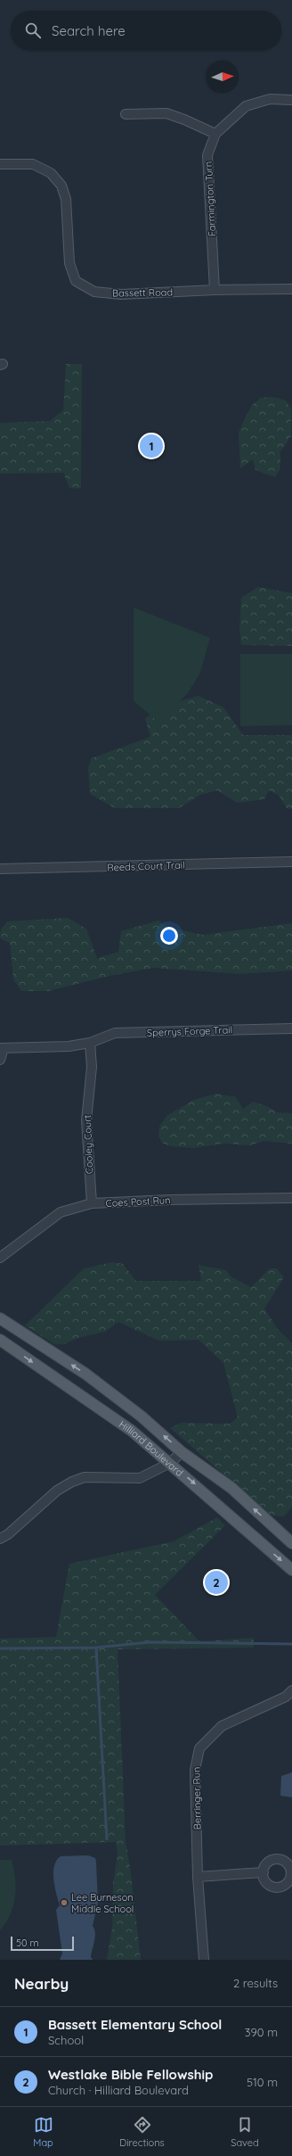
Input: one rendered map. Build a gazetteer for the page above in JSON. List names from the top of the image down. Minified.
{"streets":{"main road":["Hilliard Boulevard"],"street":["Farmington Turn","Bassett Road","Reeds Court Trail","Sperrys Forge Trail","Cooley Court","Coes Post Run","Berringer Run"]},"crossings":[["Farmington Turn","Bassett Road"],["Sperrys Forge Trail","Cooley Court"],["Cooley Court","Coes Post Run"]],"places":["Lee Burneson Middle School"],"scale_bar":"50 m","north":"right","page":{"search":"Search here","pins":["1","2"],"scale":"50 m","heading":["Nearby","2 results"],"list":[{"mark":"1","name":"Bassett Elementary School","note":"School","value":"390 m"},{"mark":"2","name":"Westlake Bible Fellowship","note":"Church · Hilliard Boulevard","value":"510 m"}],"nav":["Map","Directions","Saved"]}}
